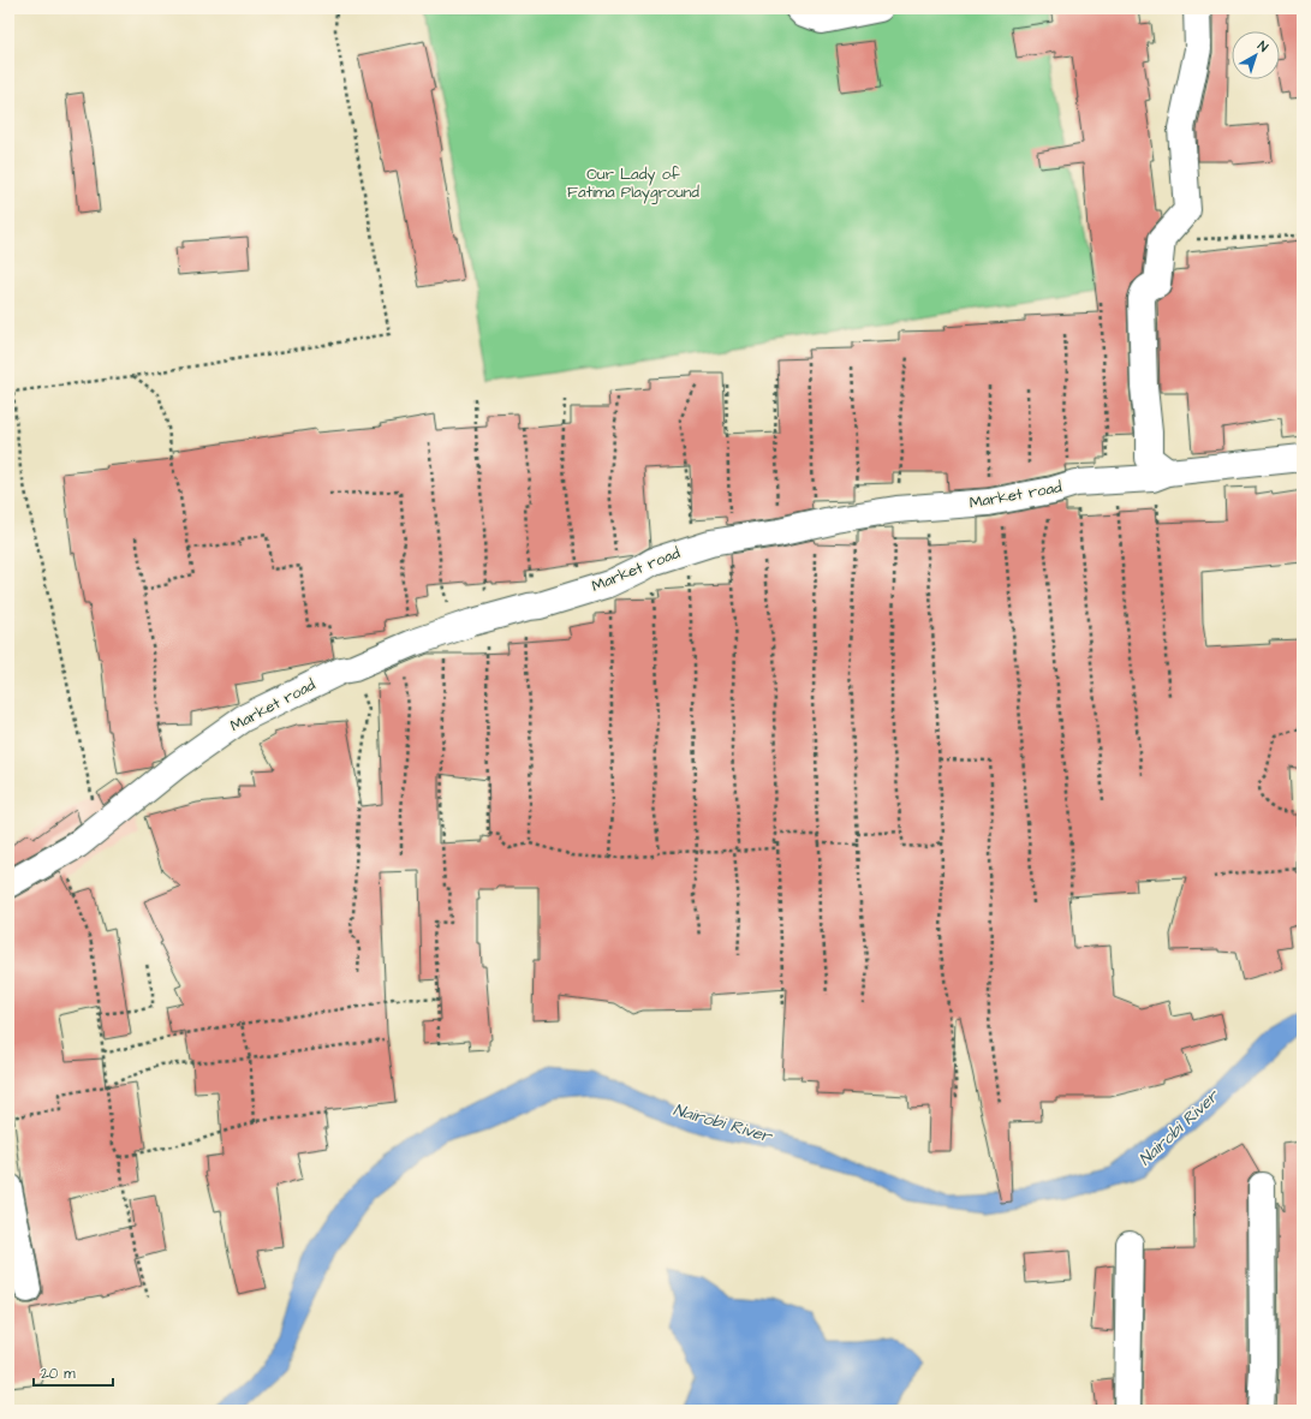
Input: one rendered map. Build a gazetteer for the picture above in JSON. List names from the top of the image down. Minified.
{"streets":{"street":["Market road"]},"water":["Nairobi River"],"parks":["Our Lady of Fatima Playground"],"scale_bar":"20 m","north":"top right"}
